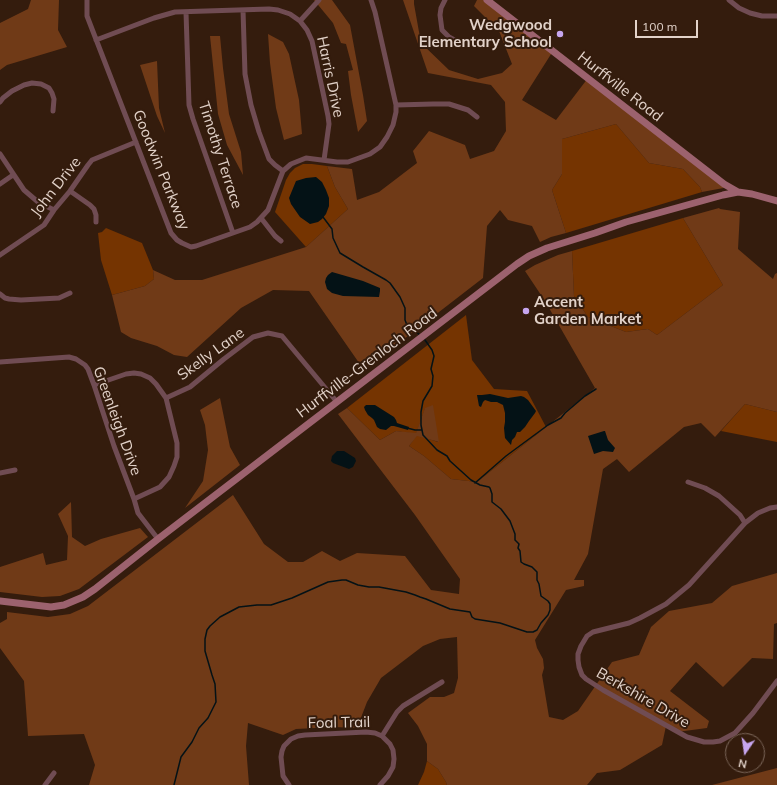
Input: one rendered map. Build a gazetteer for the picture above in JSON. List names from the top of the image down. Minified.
{"streets":{"main road":["Hurffville Road","Hurffville-Grenloch Road"],"street":["Harris Drive","Timothy Terrace","Goodwin Parkway","John Drive","Skelly Lane","Greenleigh Drive","Berkshire Drive","Foal Trail"]},"crossings":[["Harris Drive","Timothy Terrace"],["Harris Drive","Goodwin Parkway"],["Hurffville Road","Hurffville-Grenloch Road"],["Timothy Terrace","Goodwin Parkway"],["Goodwin Parkway","John Drive"],["Skelly Lane","Hurffville-Grenloch Road"],["Hurffville-Grenloch Road","Greenleigh Drive"]],"places":["Wedgwood Elementary School","Accent Garden Market"],"scale_bar":"100 m","north":"bottom"}
